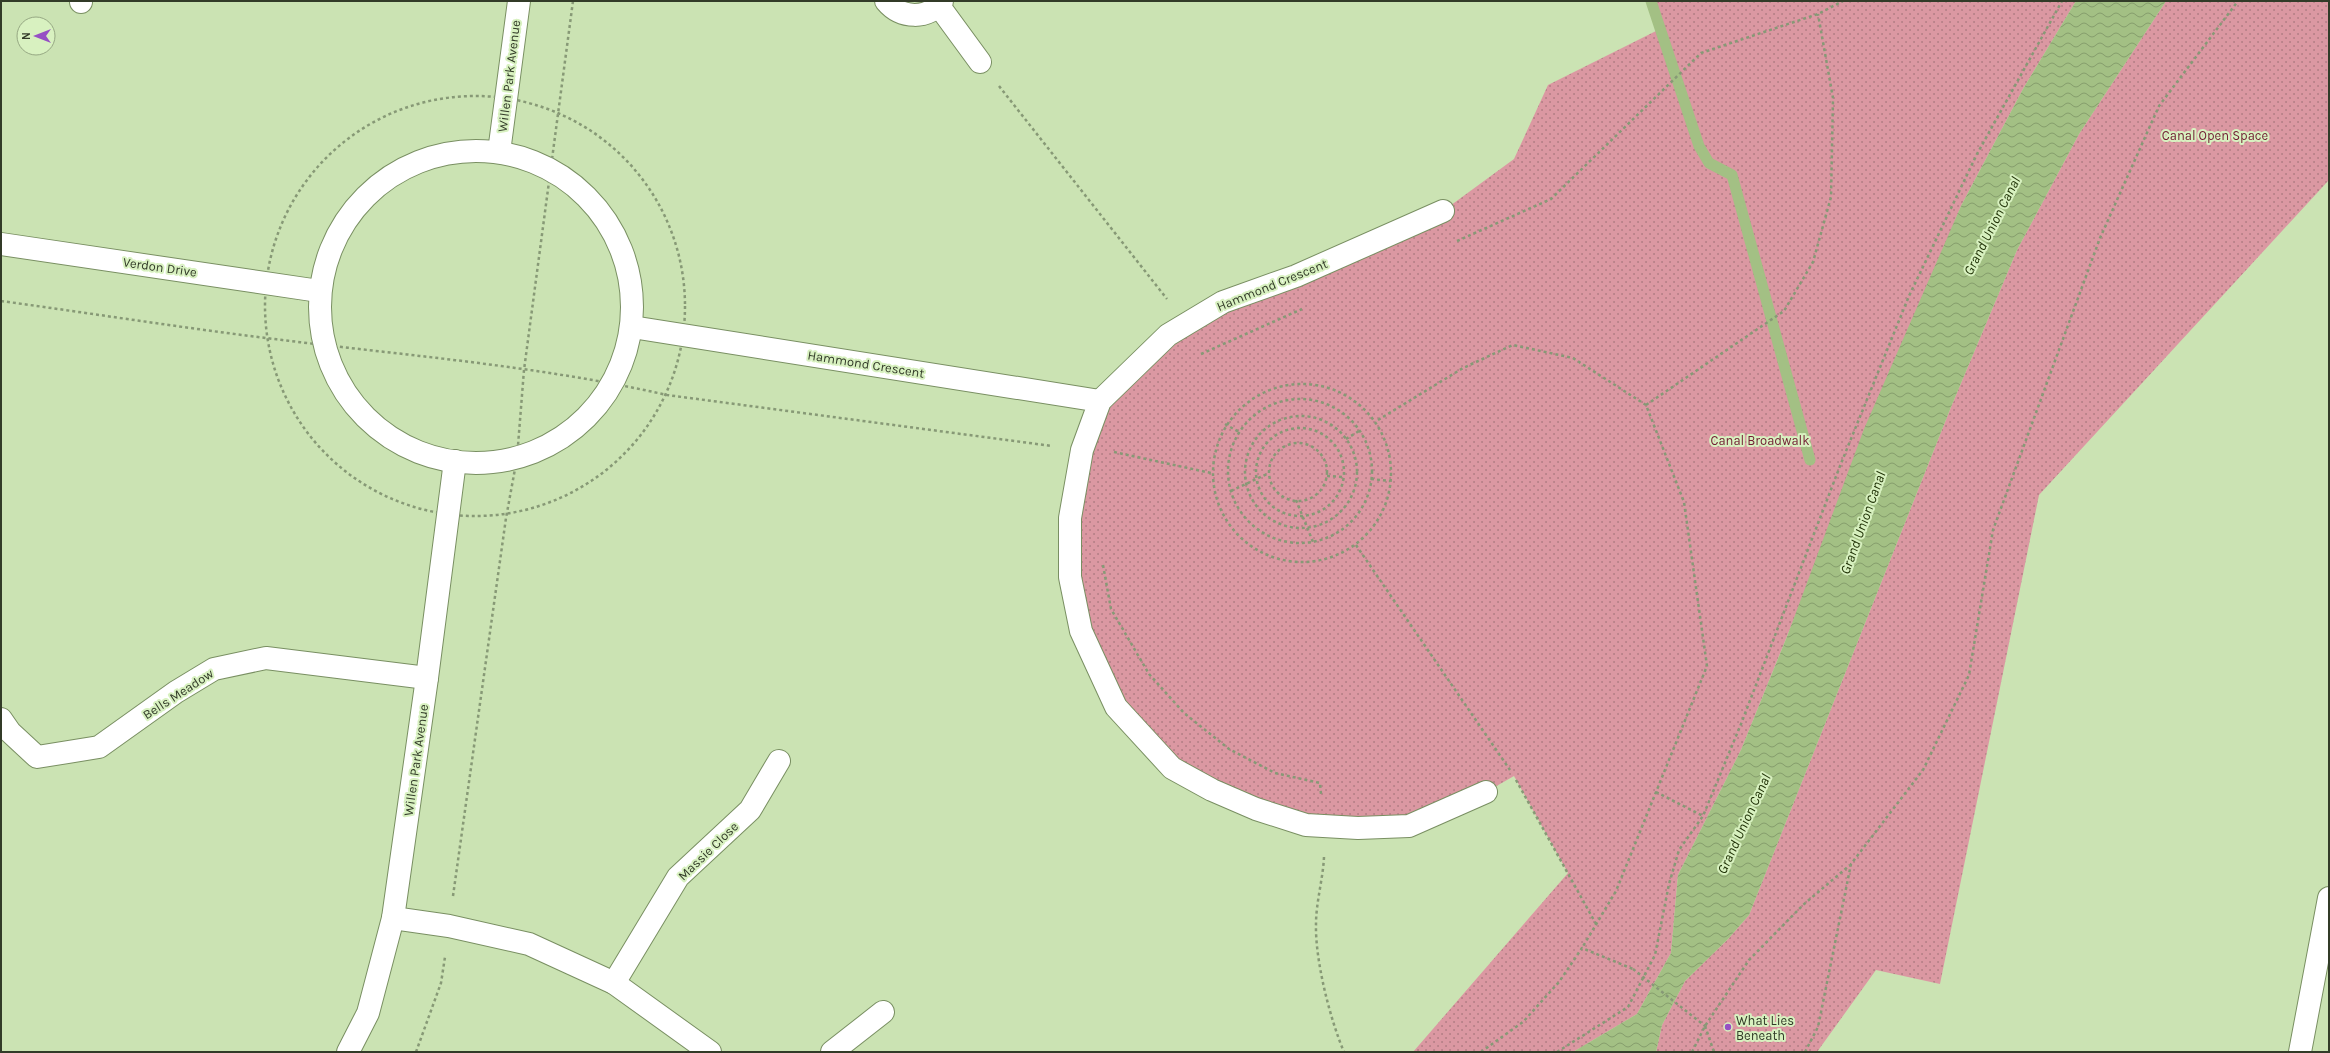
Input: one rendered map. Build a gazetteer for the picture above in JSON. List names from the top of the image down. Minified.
{"streets":{"street":["Willen Park Avenue","Verdon Drive","Hammond Crescent","Bells Meadow","Massie Close"]},"crossings":[["Willen Park Avenue","Bells Meadow"]],"water":["Grand Union Canal"],"parks":["Canal Open Space","Canal Broadwalk"],"places":["What Lies Beneath"],"north":"left"}
